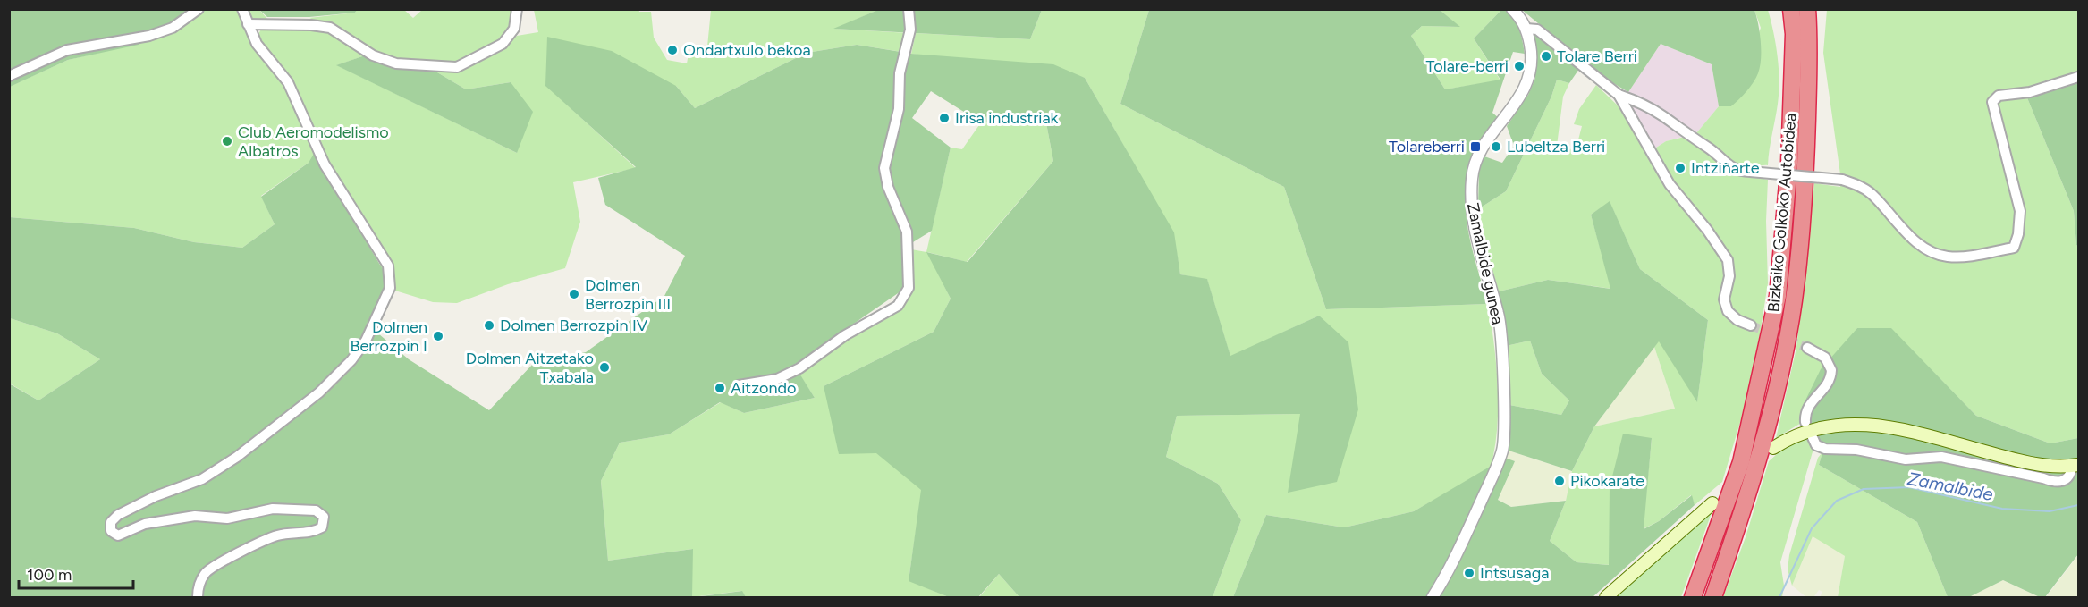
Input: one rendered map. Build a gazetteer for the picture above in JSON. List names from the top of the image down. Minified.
{"streets":{"highway":["Bizkaiko Golkoko Autobidea"],"street":["Zamalbide gunea"]},"water":["Zamalbide"],"places":{"other":["Ondartxulo bekoa","Tolare Berri","Tolare-berri","Irisa industriak","Club Aeromodelismo Albatros","Lubeltza Berri","Intziñarte","Dolmen Berrozpin III","Dolmen Berrozpin IV","Dolmen Berrozpin I","Dolmen Aitzetako Txabala","Aitzondo","Pikokarate","Intsusaga"],"transit":["Tolareberri"]},"scale_bar":"100 m"}
